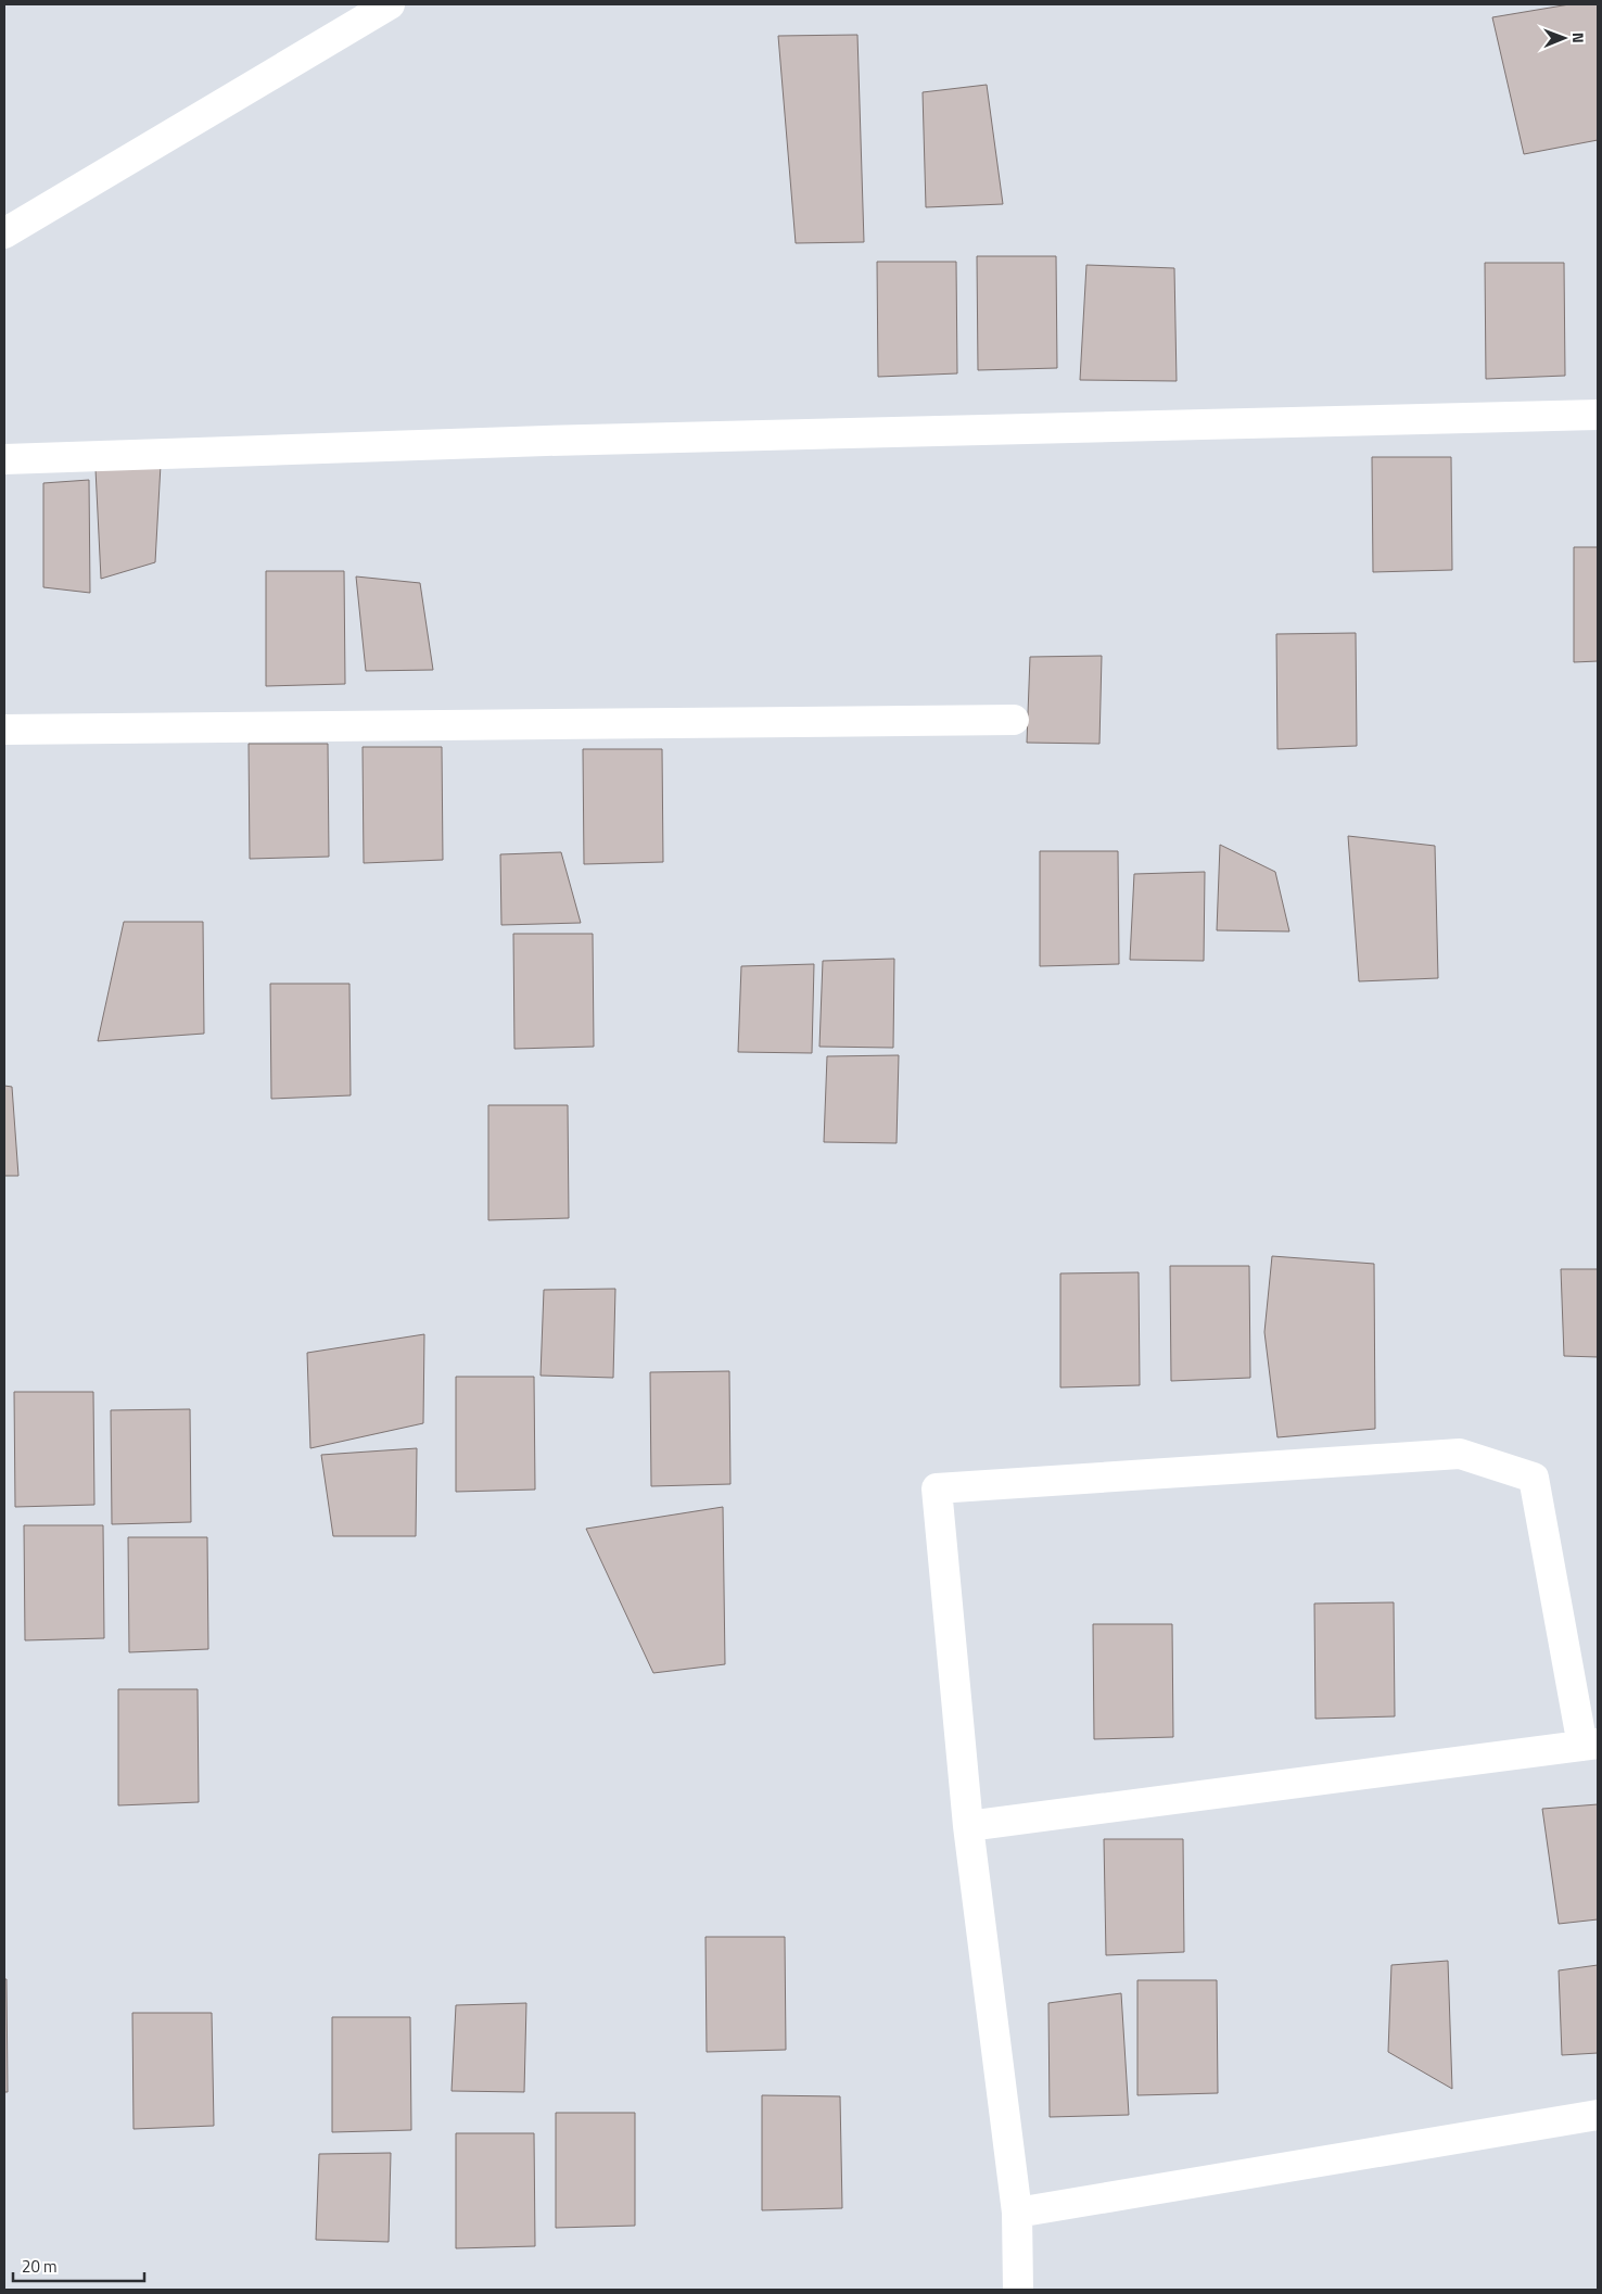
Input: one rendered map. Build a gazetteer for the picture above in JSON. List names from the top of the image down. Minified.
{"scale_bar":"20 m","north":"right"}
